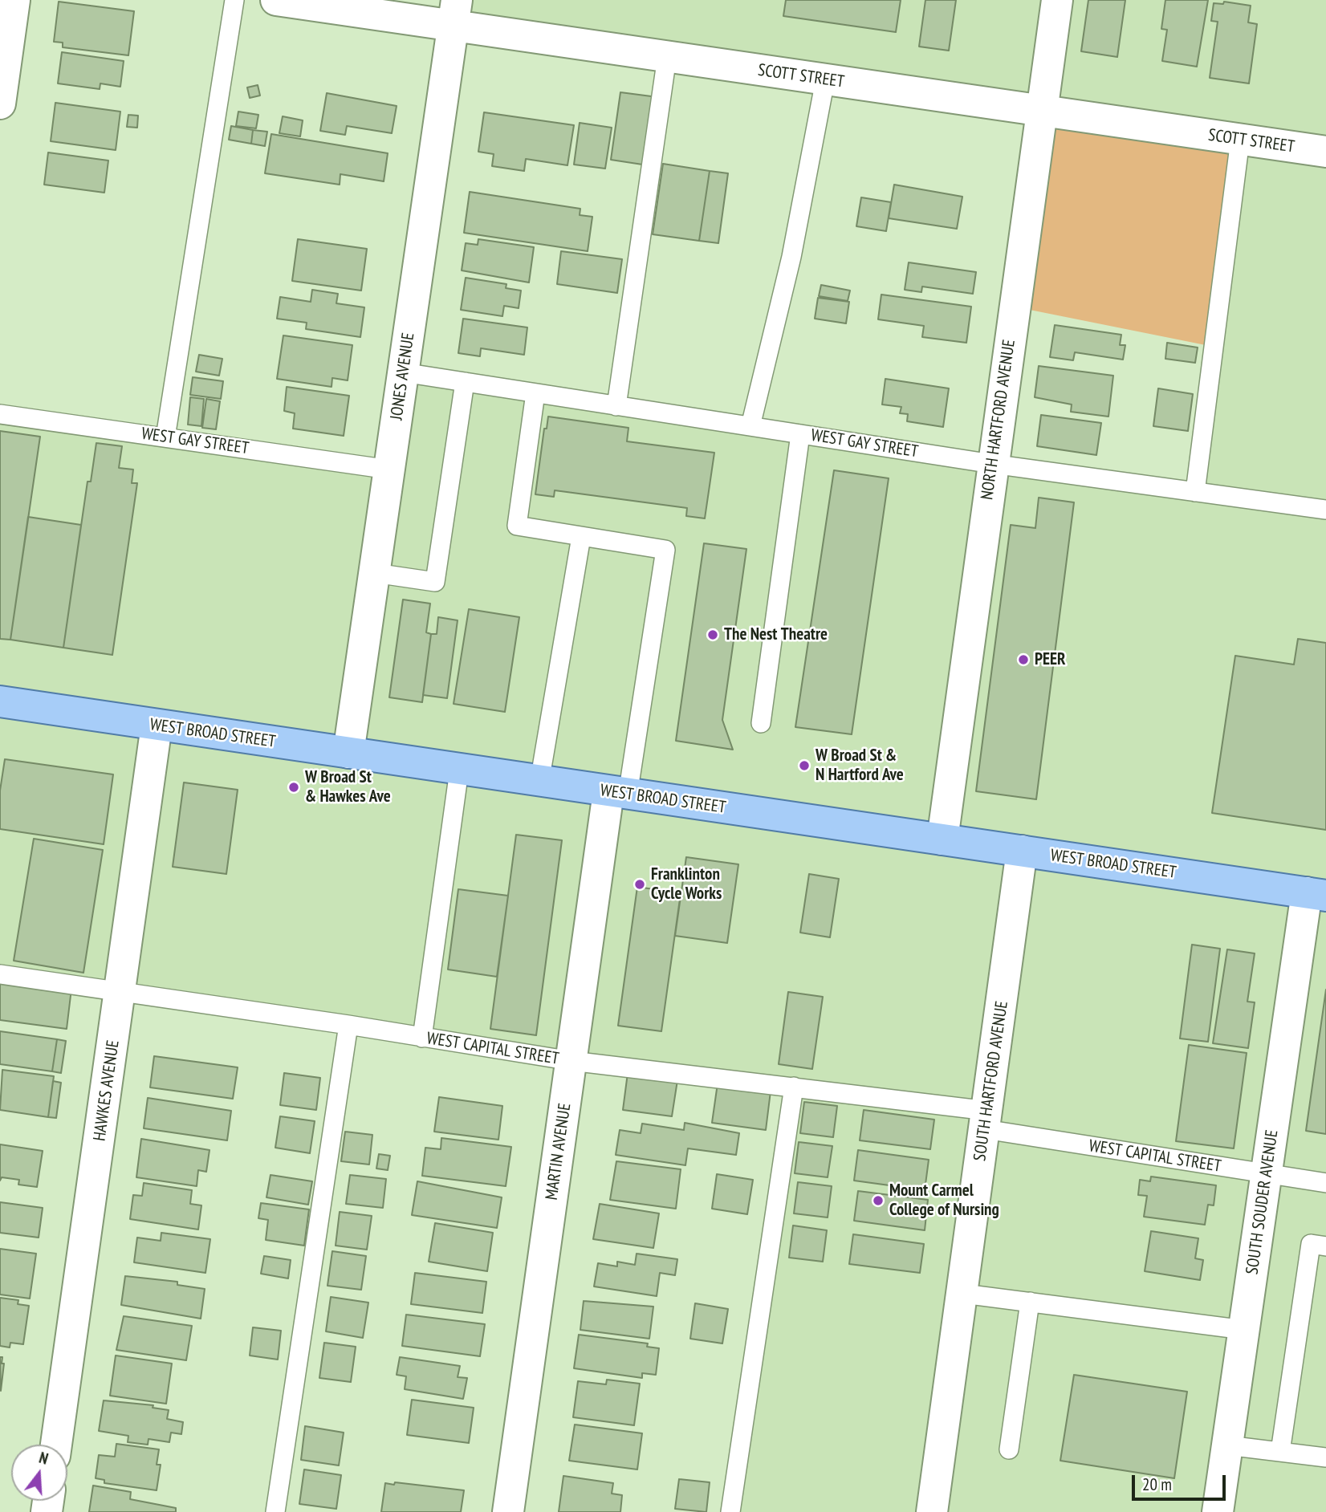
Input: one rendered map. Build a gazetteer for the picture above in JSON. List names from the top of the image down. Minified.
{"streets":{"main road":["WEST BROAD STREET"],"street":["SCOTT STREET","JONES AVENUE","NORTH HARTFORD AVENUE","SOUTH HARTFORD AVENUE","HAWKES AVENUE","MARTIN AVENUE","SOUTH SOUDER AVENUE"],"lane":["WEST GAY STREET","WEST CAPITAL STREET"]},"crossings":[["SCOTT STREET","JONES AVENUE"],["SCOTT STREET","NORTH HARTFORD AVENUE"],["JONES AVENUE","WEST GAY STREET"],["JONES AVENUE","WEST BROAD STREET"],["NORTH HARTFORD AVENUE","WEST GAY STREET"],["NORTH HARTFORD AVENUE","WEST BROAD STREET"],["WEST BROAD STREET","SOUTH HARTFORD AVENUE"],["WEST BROAD STREET","HAWKES AVENUE"],["WEST BROAD STREET","MARTIN AVENUE"],["WEST BROAD STREET","SOUTH SOUDER AVENUE"],["WEST CAPITAL STREET","SOUTH HARTFORD AVENUE"],["WEST CAPITAL STREET","HAWKES AVENUE"],["WEST CAPITAL STREET","MARTIN AVENUE"],["WEST CAPITAL STREET","SOUTH SOUDER AVENUE"]],"places":["The Nest Theatre","PEER","W Broad St & N Hartford Ave","W Broad St & Hawkes Ave","Franklinton Cycle Works","Mount Carmel College of Nursing"],"scale_bar":"20 m","north":"top"}
